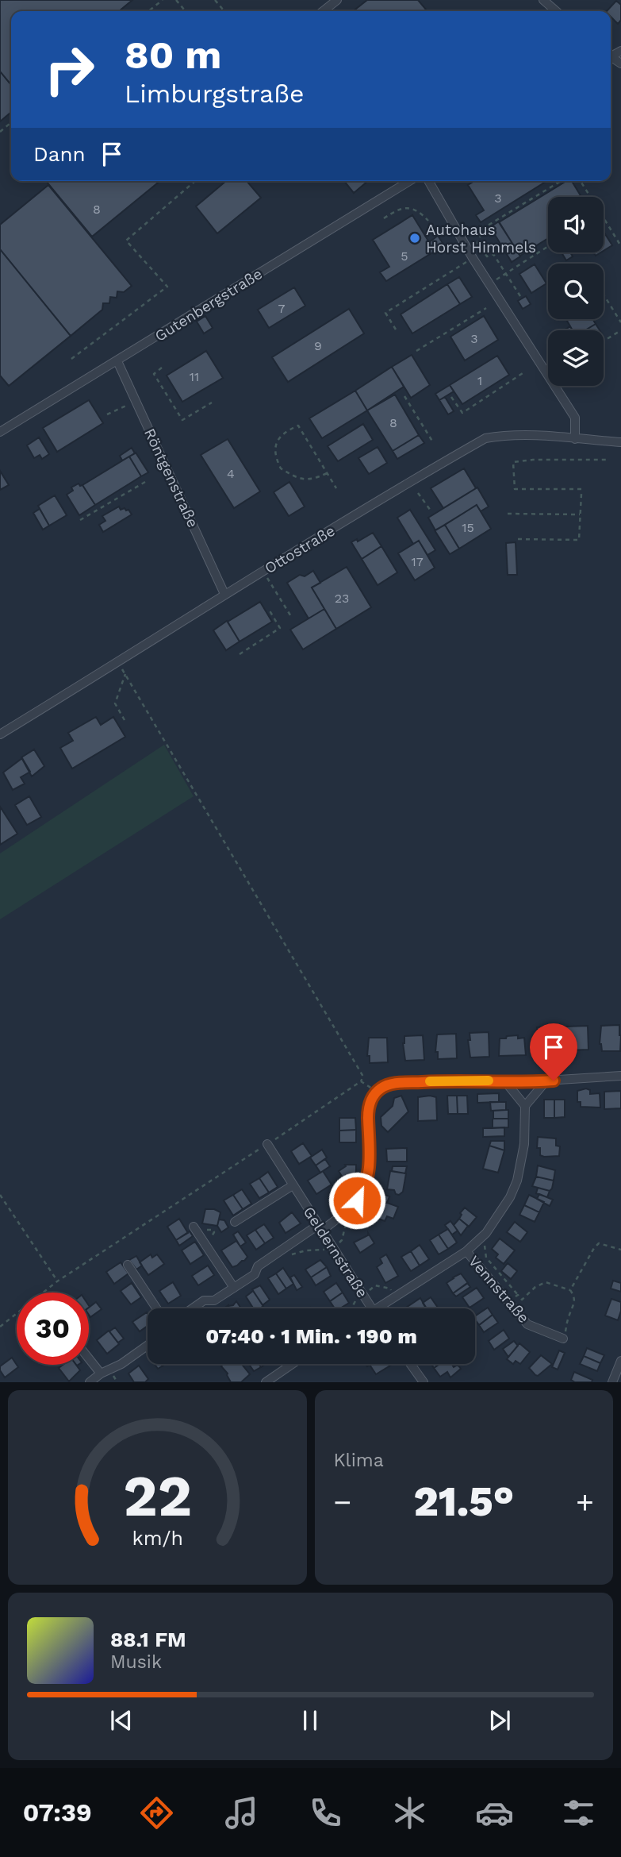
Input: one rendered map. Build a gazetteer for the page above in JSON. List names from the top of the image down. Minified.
{"streets":{"street":["Gutenbergstraße","Röntgenstraße","Ottostraße","Geldernstraße","Vennstraße"]},"crossings":[["Gutenbergstraße","Röntgenstraße"],["Röntgenstraße","Ottostraße"]],"places":["Autohaus Horst Himmels"],"house_numbers":["3","8","5","7","3","9","11","1","8","4","15","17","23"],"page":{"turn":["80 m","Limburgstraße"],"then":"Dann","limit":"30","trip":"07:40 · 1 Min. · 190 m","tile":"Klima","heat":["−","21.5°","+"],"song":["88.1 FM","Musik"],"tabs":"07:39","gauge":["22","km/h"]}}
